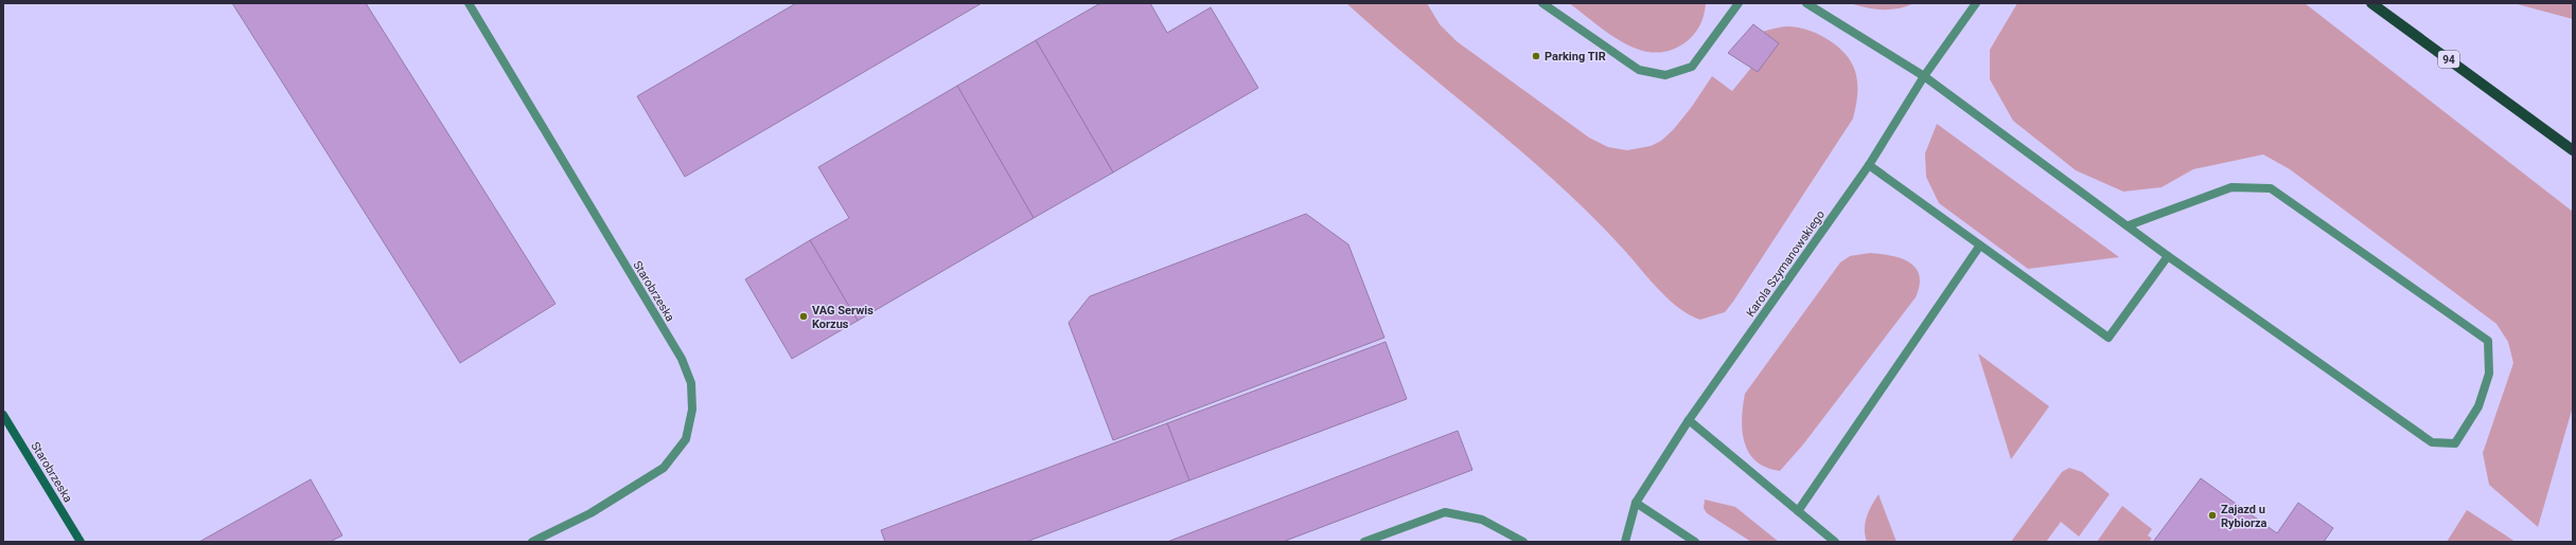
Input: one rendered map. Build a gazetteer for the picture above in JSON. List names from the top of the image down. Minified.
{"streets":{"main road":["94"],"street":["Karola Szymanowskiego","Starobrzeska"]},"places":["Parking TIR","VAG Serwis Korzus","Zajazd u Rybiorza"]}
